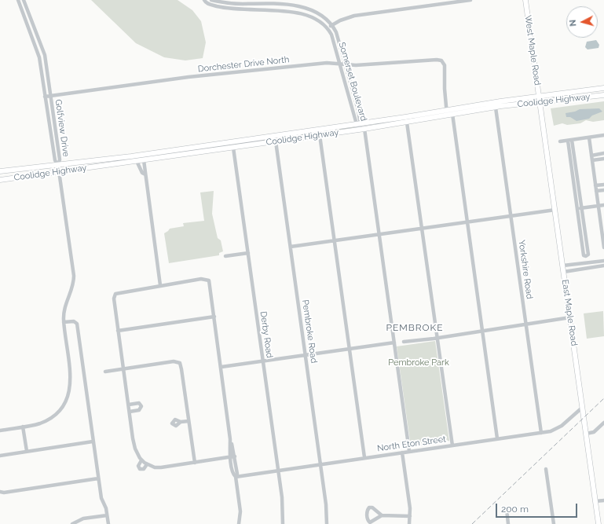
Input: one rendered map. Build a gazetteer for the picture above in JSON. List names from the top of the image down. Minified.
{"streets":{"main road":["West Maple Road","Coolidge Highway","East Maple Road"],"street":["Dorchester Drive North","Somerset Boulevard","Golfview Drive","Yorkshire Road","Pembroke Road","Derby Road","North Eton Street"]},"crossings":[["West Maple Road","Coolidge Highway"],["West Maple Road","East Maple Road"],["Dorchester Drive North","Somerset Boulevard"],["Dorchester Drive North","Coolidge Highway"],["Dorchester Drive North","Golfview Drive"],["Somerset Boulevard","Coolidge Highway"],["Somerset Boulevard","North Eton Street"],["Coolidge Highway","Golfview Drive"],["Coolidge Highway","Yorkshire Road"],["Coolidge Highway","East Maple Road"],["Coolidge Highway","Pembroke Road"],["Coolidge Highway","Derby Road"],["Yorkshire Road","North Eton Street"],["East Maple Road","North Eton Street"],["Pembroke Road","North Eton Street"],["Derby Road","North Eton Street"]],"districts":["PEMBROKE"],"parks":["Pembroke Park"],"scale_bar":"200 m","north":"left"}
